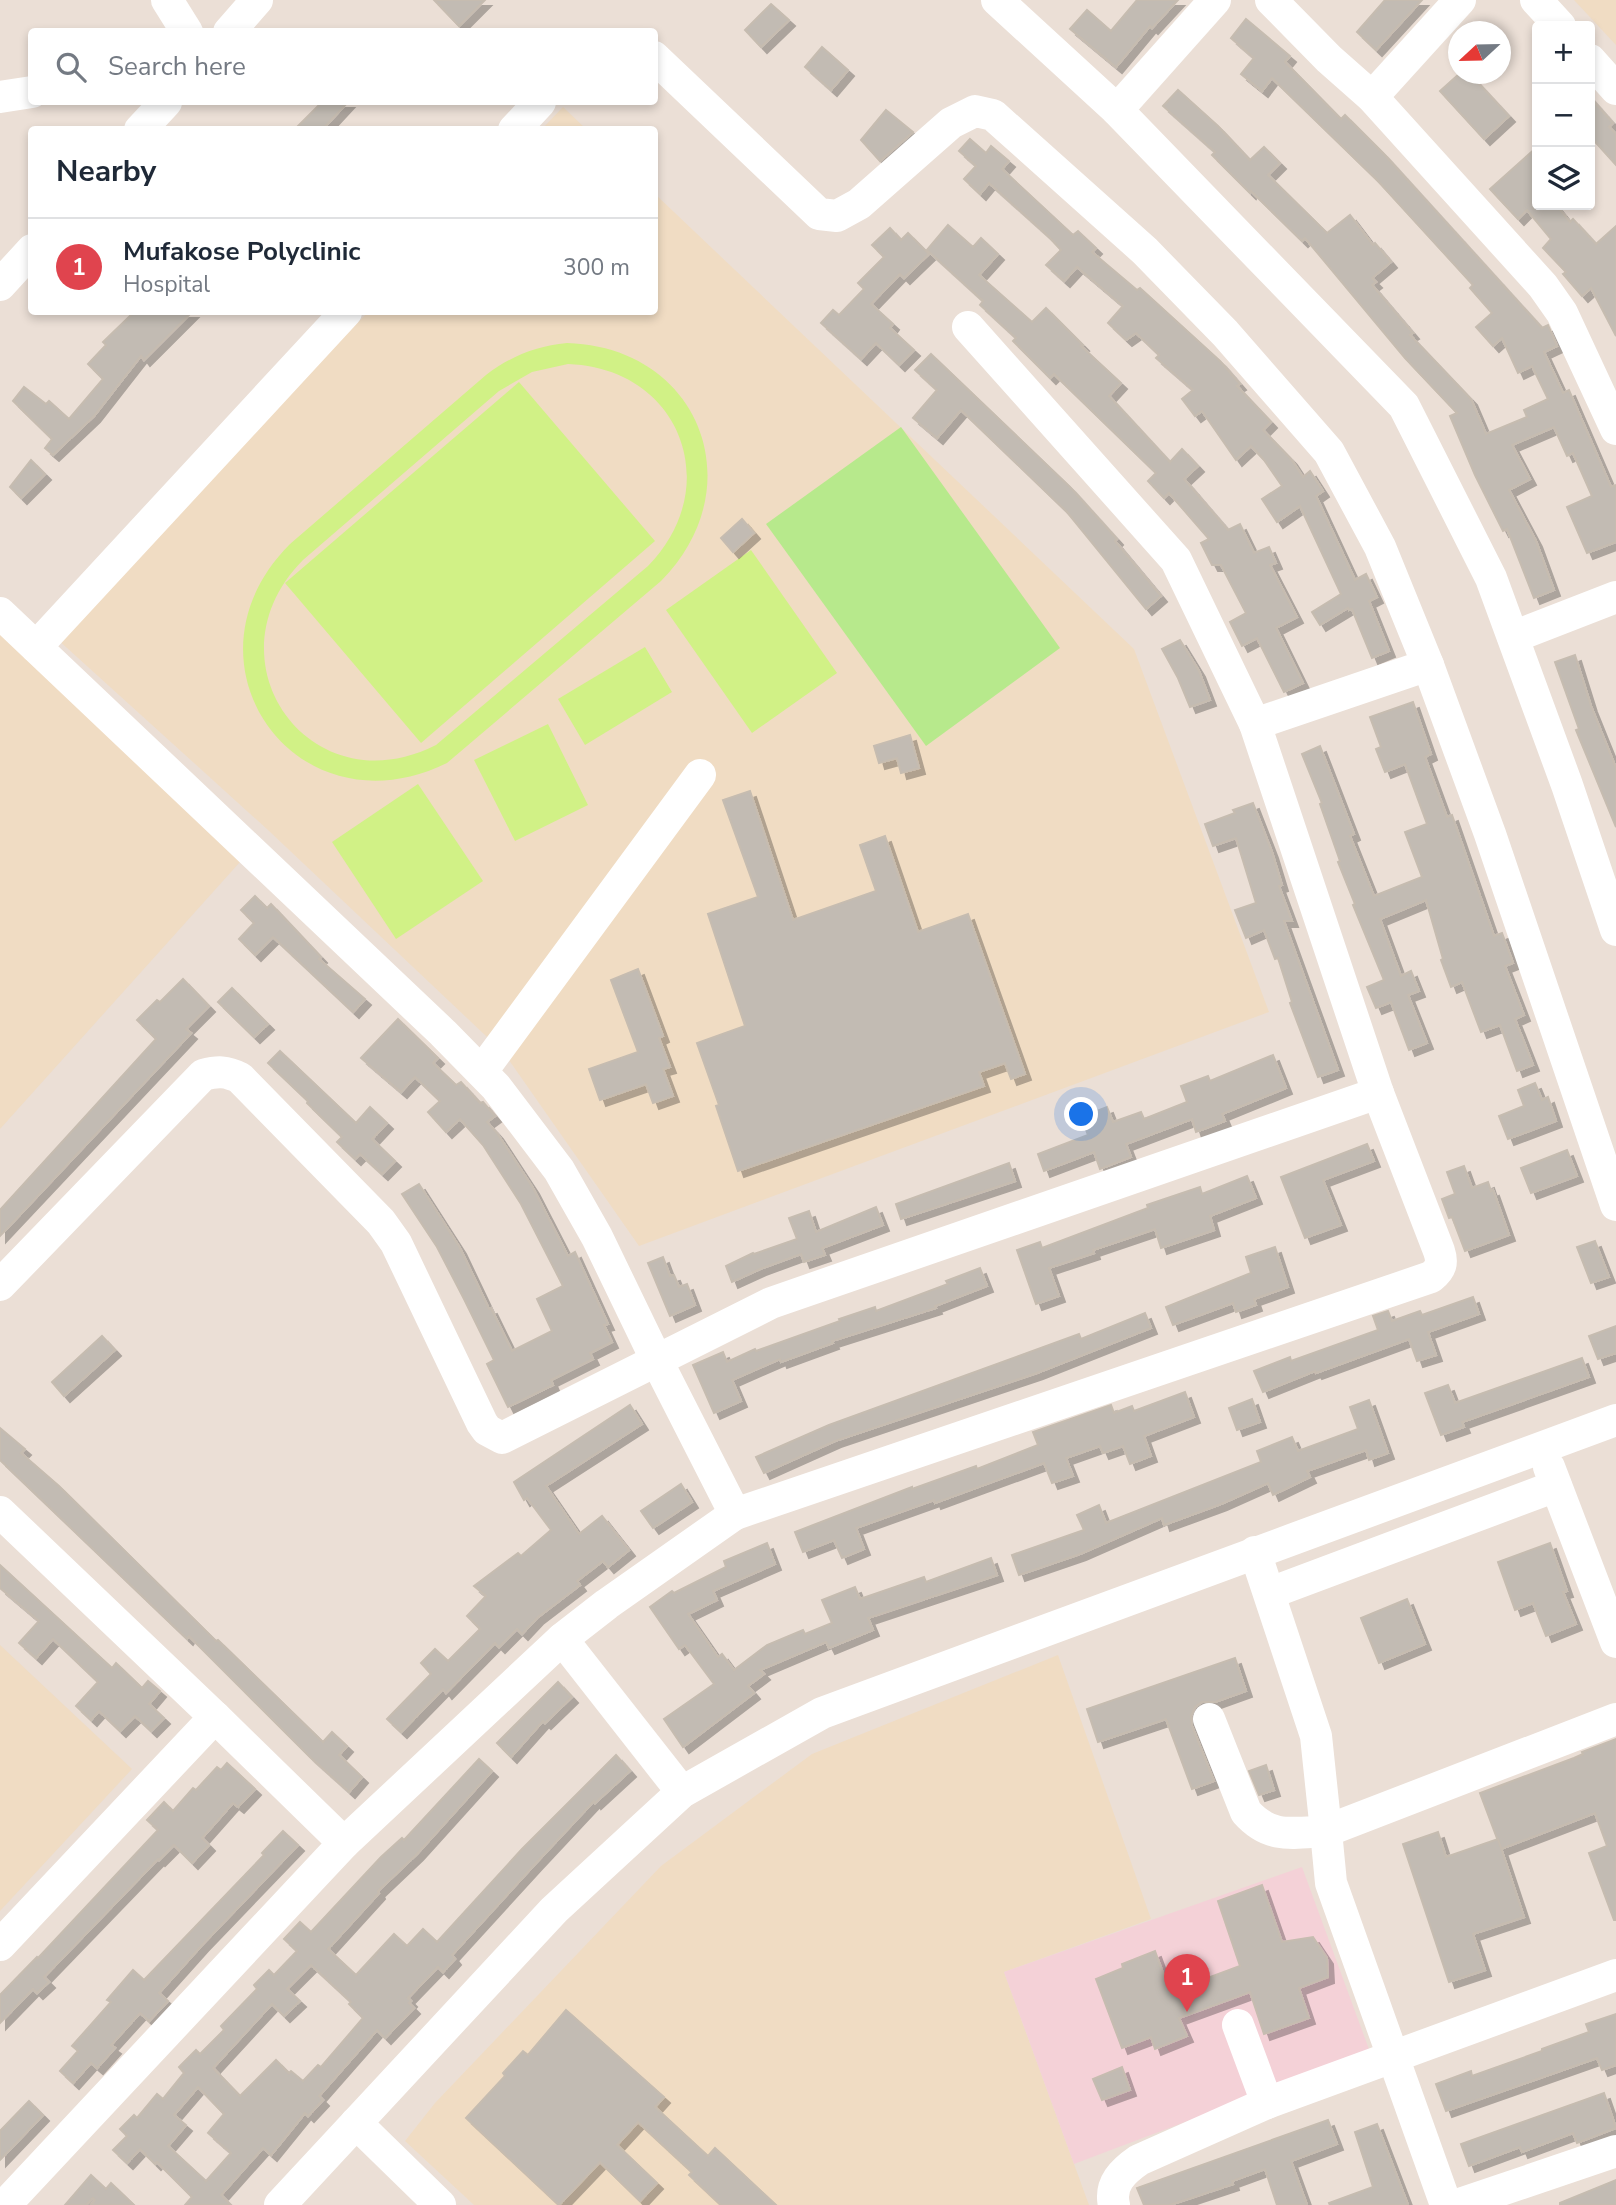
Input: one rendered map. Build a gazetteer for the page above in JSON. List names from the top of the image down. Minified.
{"north":"left","page":{"map_buttons":["+","−"],"search":"Search here","heading":"Nearby","list":[{"mark":"1","name":"Mufakose Polyclinic","note":"Hospital","value":"300 m"}],"pins":"1"}}
